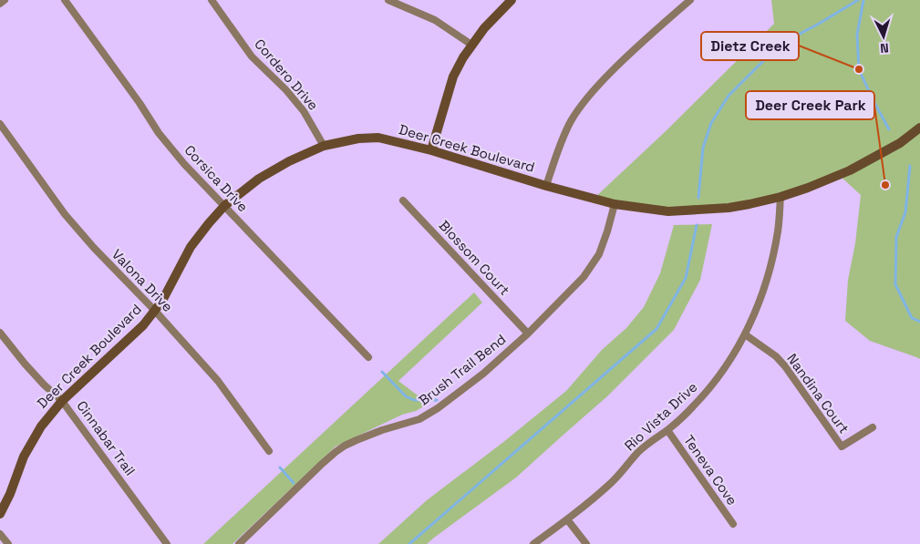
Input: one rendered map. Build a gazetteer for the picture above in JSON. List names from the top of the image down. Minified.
{"streets":{"street":["Cordero Drive","Deer Creek Boulevard","Corsica Drive","Blossom Court","Valona Drive","Brush Trail Bend","Nandina Court","Rio Vista Drive","Cinnabar Trail","Teneva Cove"]},"crossings":[["Cordero Drive","Deer Creek Boulevard"],["Deer Creek Boulevard","Corsica Drive"],["Deer Creek Boulevard","Valona Drive"],["Deer Creek Boulevard","Brush Trail Bend"],["Deer Creek Boulevard","Rio Vista Drive"],["Deer Creek Boulevard","Cinnabar Trail"],["Blossom Court","Brush Trail Bend"],["Nandina Court","Rio Vista Drive"],["Rio Vista Drive","Teneva Cove"]],"places":["Dietz Creek","Deer Creek Park"],"north":"bottom"}
